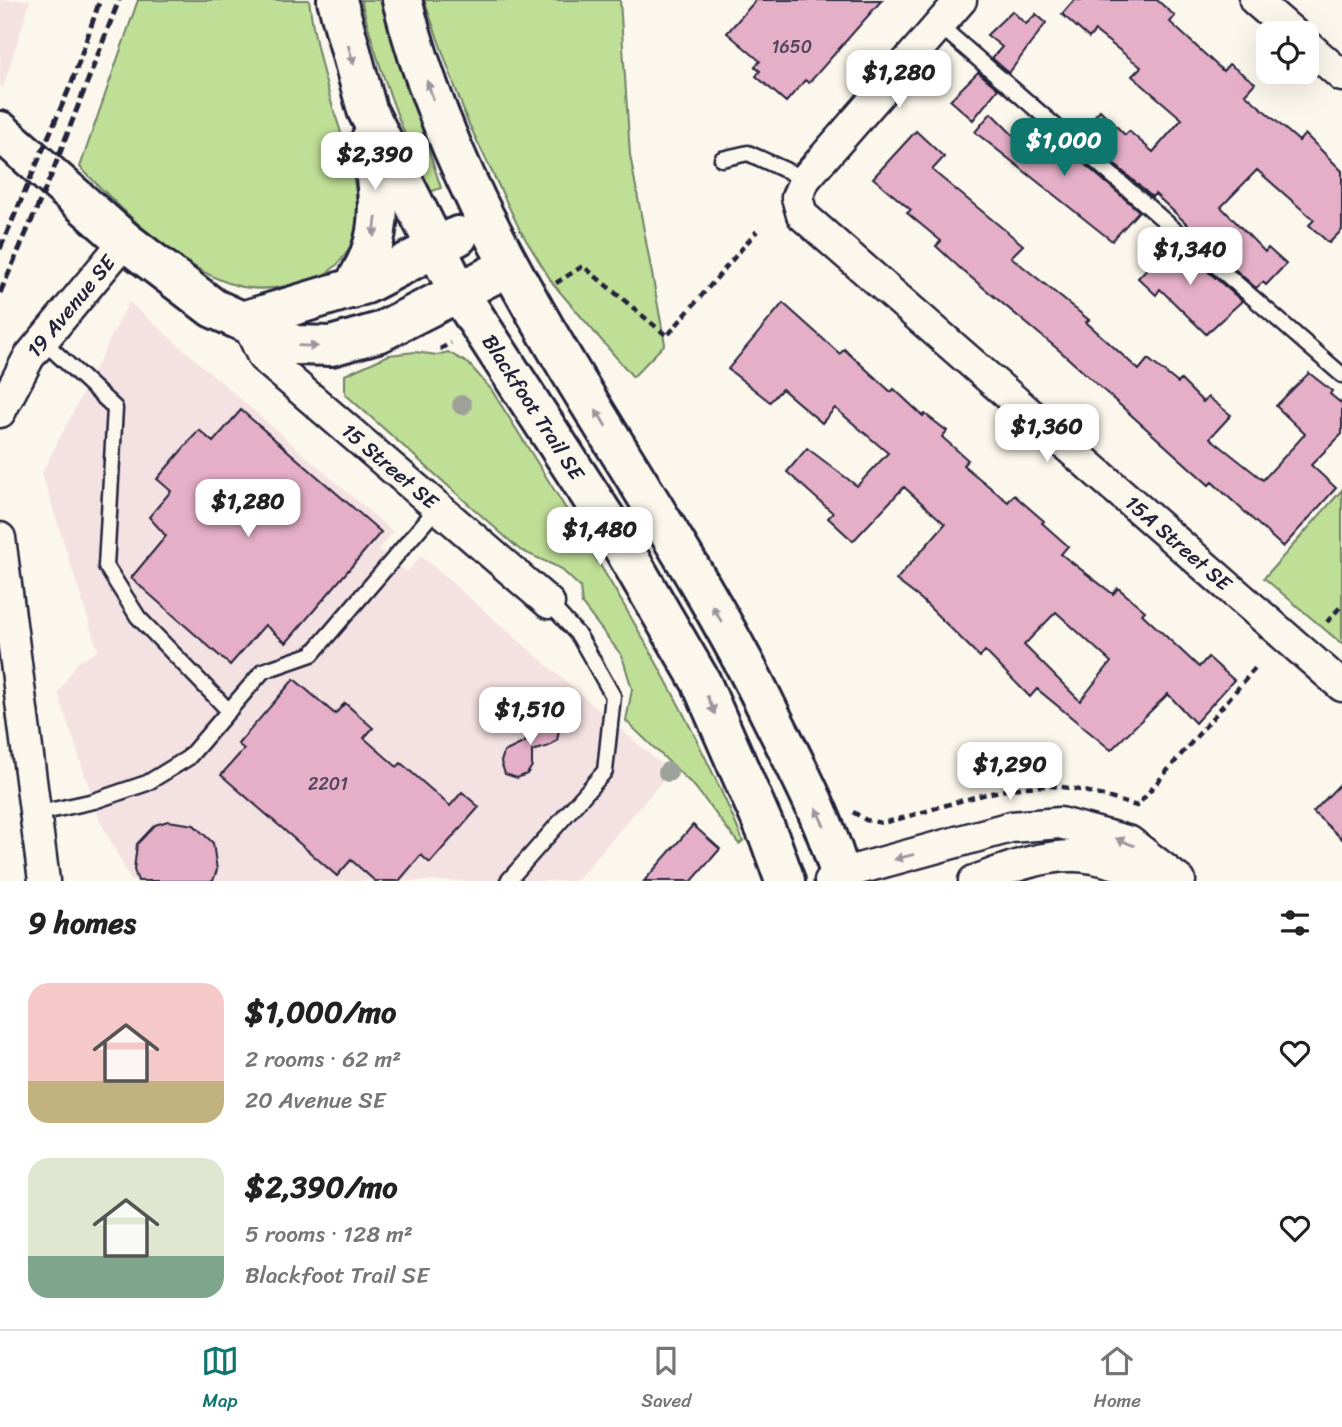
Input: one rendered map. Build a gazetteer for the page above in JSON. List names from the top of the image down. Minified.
{"streets":{"main road":["Blackfoot Trail SE"],"street":["19 Avenue SE","15 Street SE","15A Street SE"]},"house_numbers":["1650","2201"],"page":{"price":["$1,280","$1,000","$2,390","$1,340","$1,360","$1,280","$1,480","$1,510","$1,290"],"heading":"9 homes","list":[{"name":"$1,000/mo","note":"2 rooms · 62 m² · 20 Avenue SE"},{"name":"$2,390/mo","note":"5 rooms · 128 m² · Blackfoot Trail SE"}],"tabs":["Map","Saved","Home"]}}
